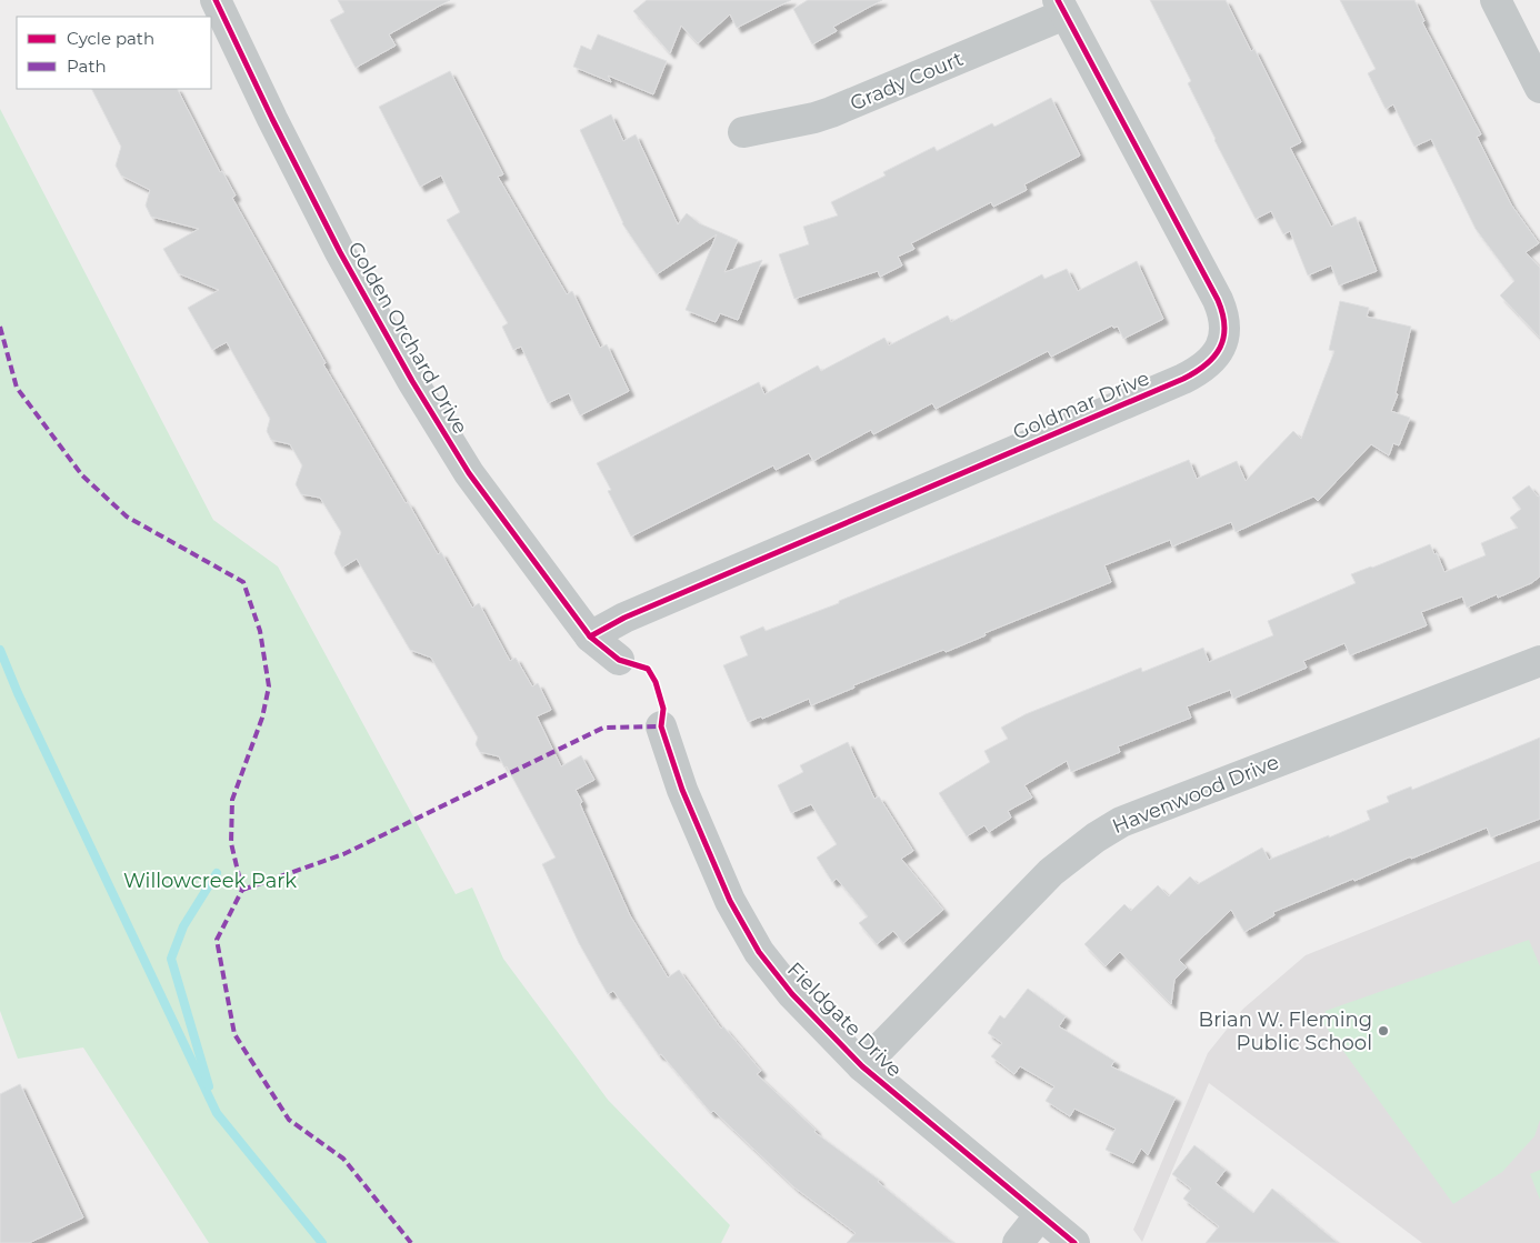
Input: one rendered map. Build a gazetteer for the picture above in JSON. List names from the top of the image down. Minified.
{"streets":{"street":["Grady Court","Golden Orchard Drive","Goldmar Drive","Havenwood Drive","Fieldgate Drive"]},"crossings":[["Grady Court","Goldmar Drive"],["Golden Orchard Drive","Goldmar Drive"],["Havenwood Drive","Fieldgate Drive"]],"parks":["Willowcreek Park"],"places":["Brian W. Fleming Public School"],"legend":["Cycle path","Path"]}
